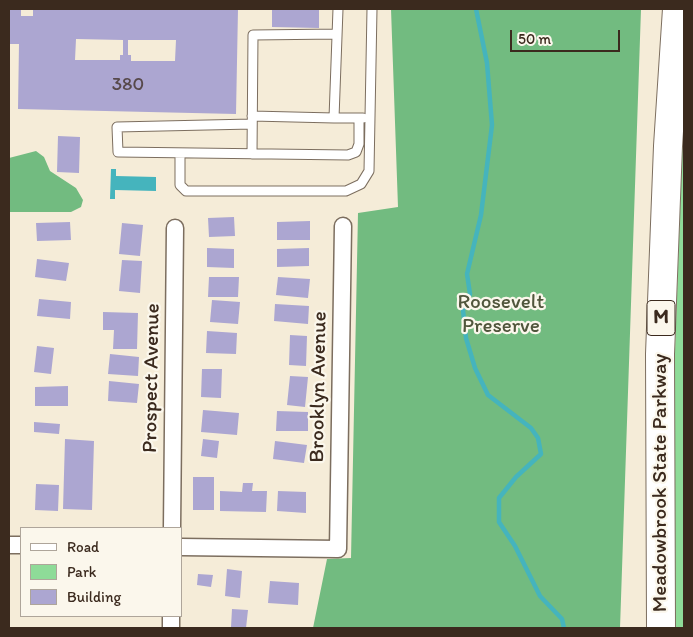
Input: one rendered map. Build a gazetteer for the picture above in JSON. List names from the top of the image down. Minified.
{"streets":{"highway":["M","Meadowbrook State Parkway"],"street":["Prospect Avenue","Brooklyn Avenue"]},"parks":["Roosevelt Preserve"],"house_numbers":["380"],"legend":["Road","Park","Building"],"scale_bar":"50 m"}
